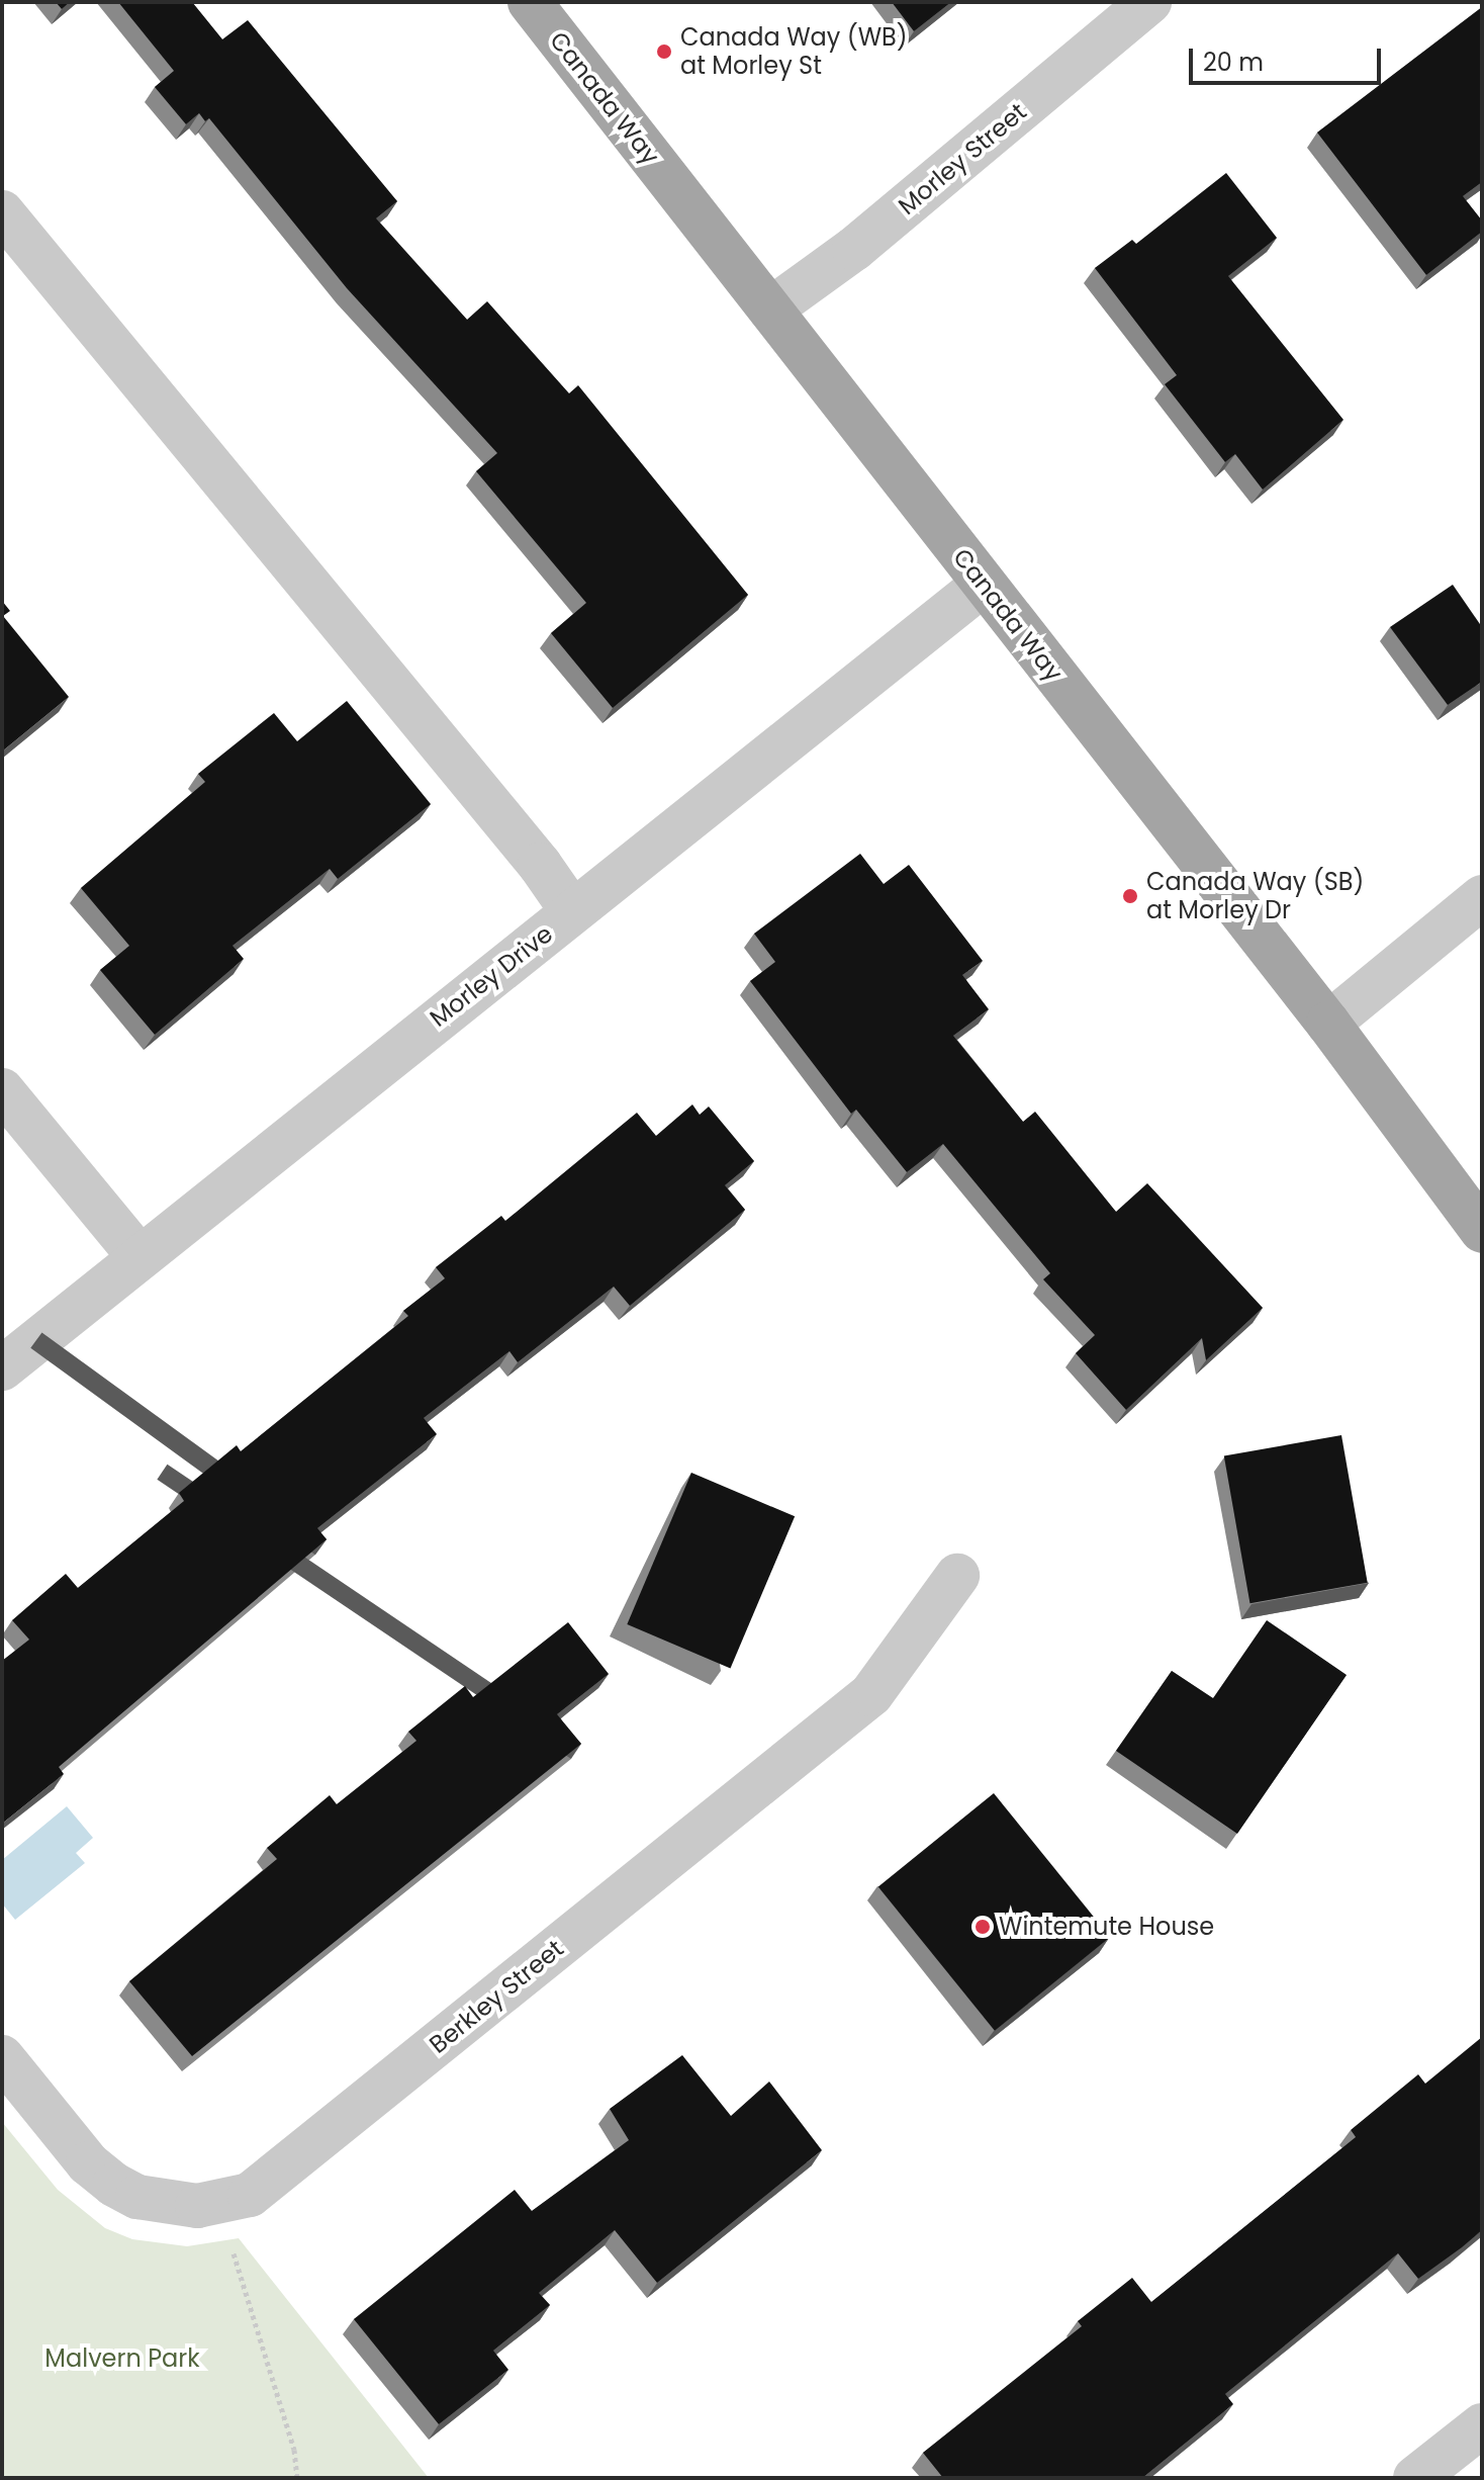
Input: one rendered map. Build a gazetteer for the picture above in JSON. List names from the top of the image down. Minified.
{"streets":{"main road":["Canada Way"],"street":["Morley Street","Morley Drive","Berkley Street"]},"crossings":[["Canada Way","Morley Street"],["Canada Way","Morley Drive"]],"parks":["Malvern Park"],"places":["Canada Way (WB) at Morley St","Canada Way (SB) at Morley Dr","Wintemute House"],"scale_bar":"20 m"}
